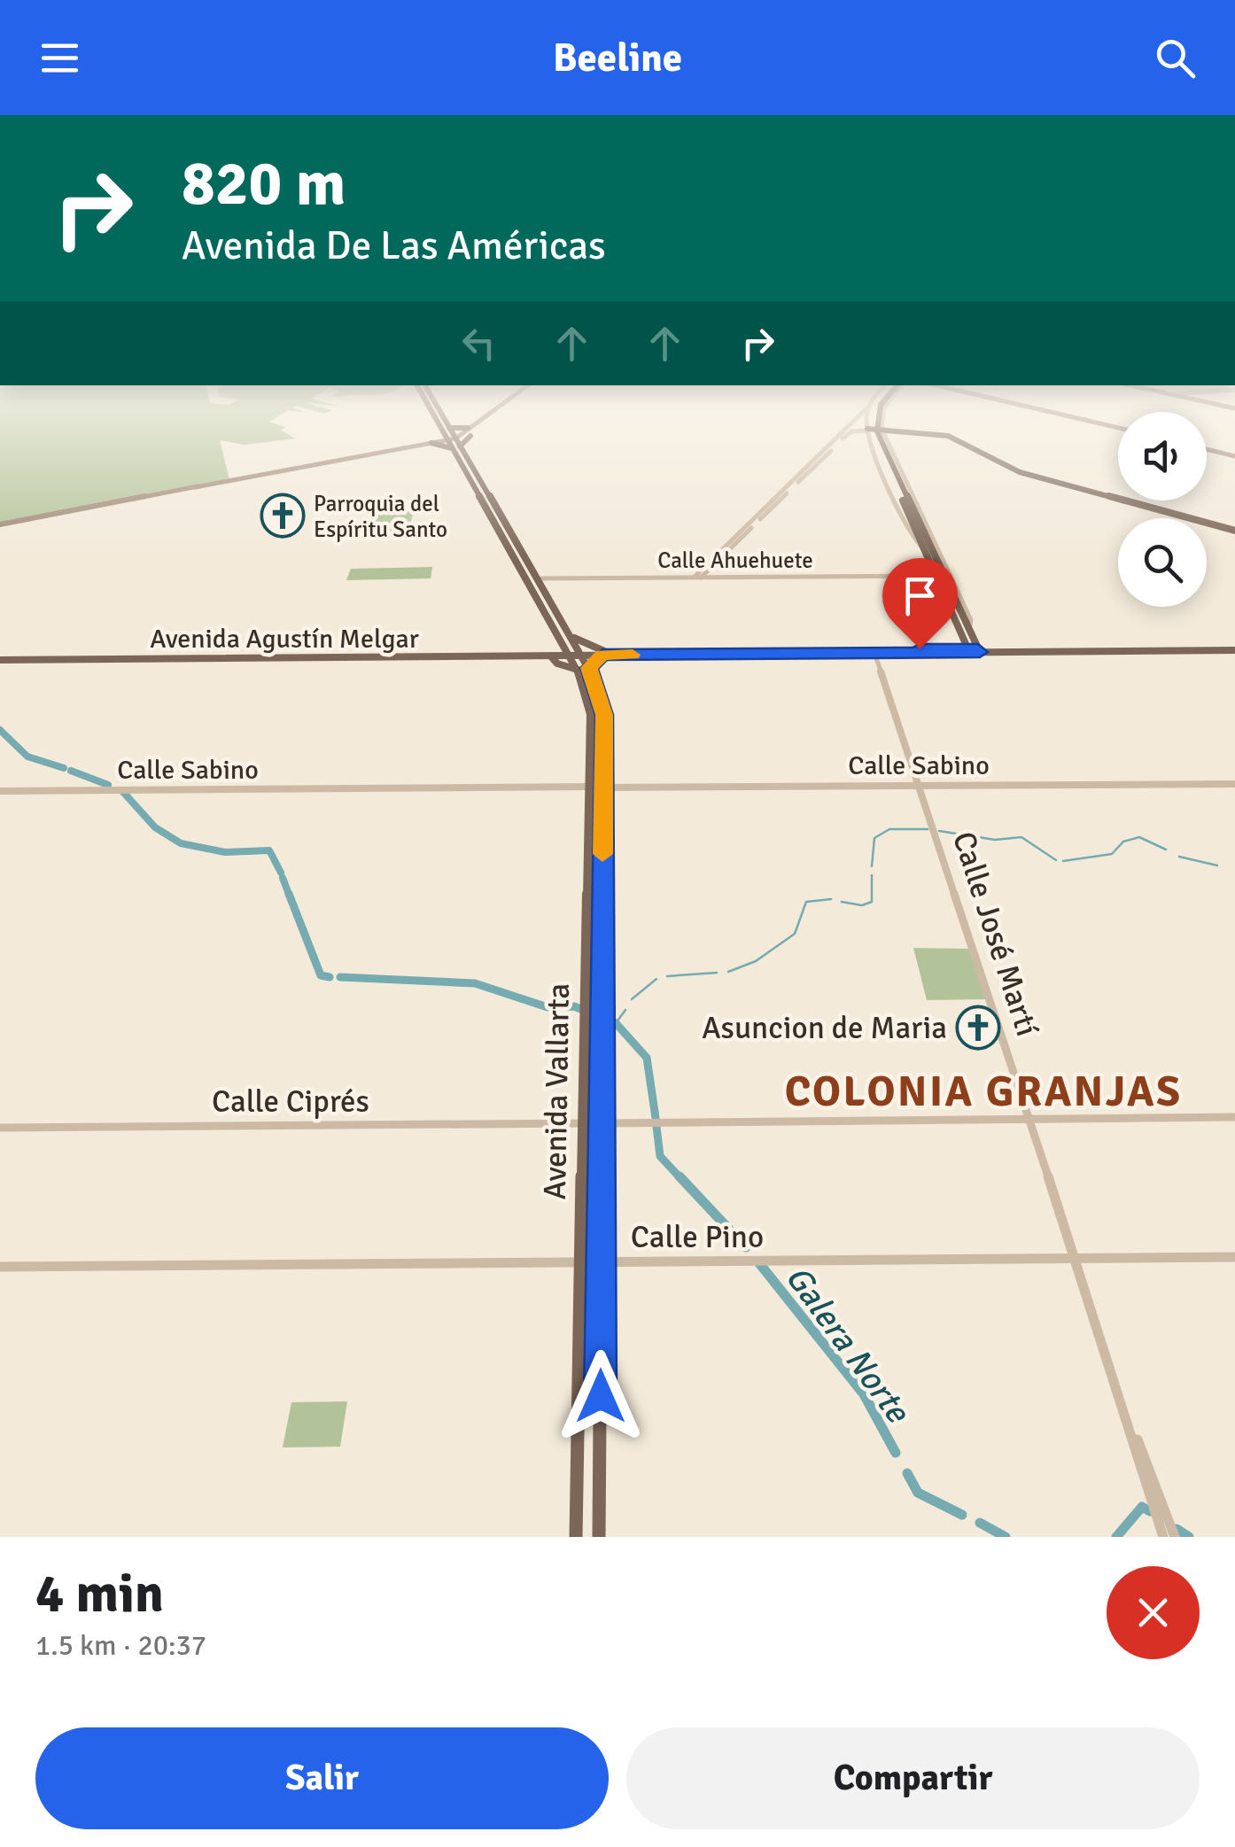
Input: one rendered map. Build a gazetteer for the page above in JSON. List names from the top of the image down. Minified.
{"streets":{"main road":["Avenida Agustín Melgar","Avenida Vallarta"],"street":["Calle Ahuehuete","Calle Sabino","Calle José Martí","Calle Ciprés","Calle Pino"]},"crossings":[["Calle Ahuehuete","Avenida Vallarta"],["Avenida Agustín Melgar","Avenida Vallarta"],["Calle Sabino","Calle José Martí"],["Calle Sabino","Avenida Vallarta"],["Calle José Martí","Calle Pino"],["Avenida Vallarta","Calle Ciprés"],["Avenida Vallarta","Calle Pino"]],"districts":["COLONIA GRANJAS"],"water":["Galera Norte"],"places":{"church":["Parroquia del Espíritu Santo","Asuncion de Maria"]},"page":{"header":"Beeline","turn":["820 m","Avenida De Las Américas"],"heading":["4 min","1.5 km · 20:37"],"buttons":["Salir","Compartir"]}}
